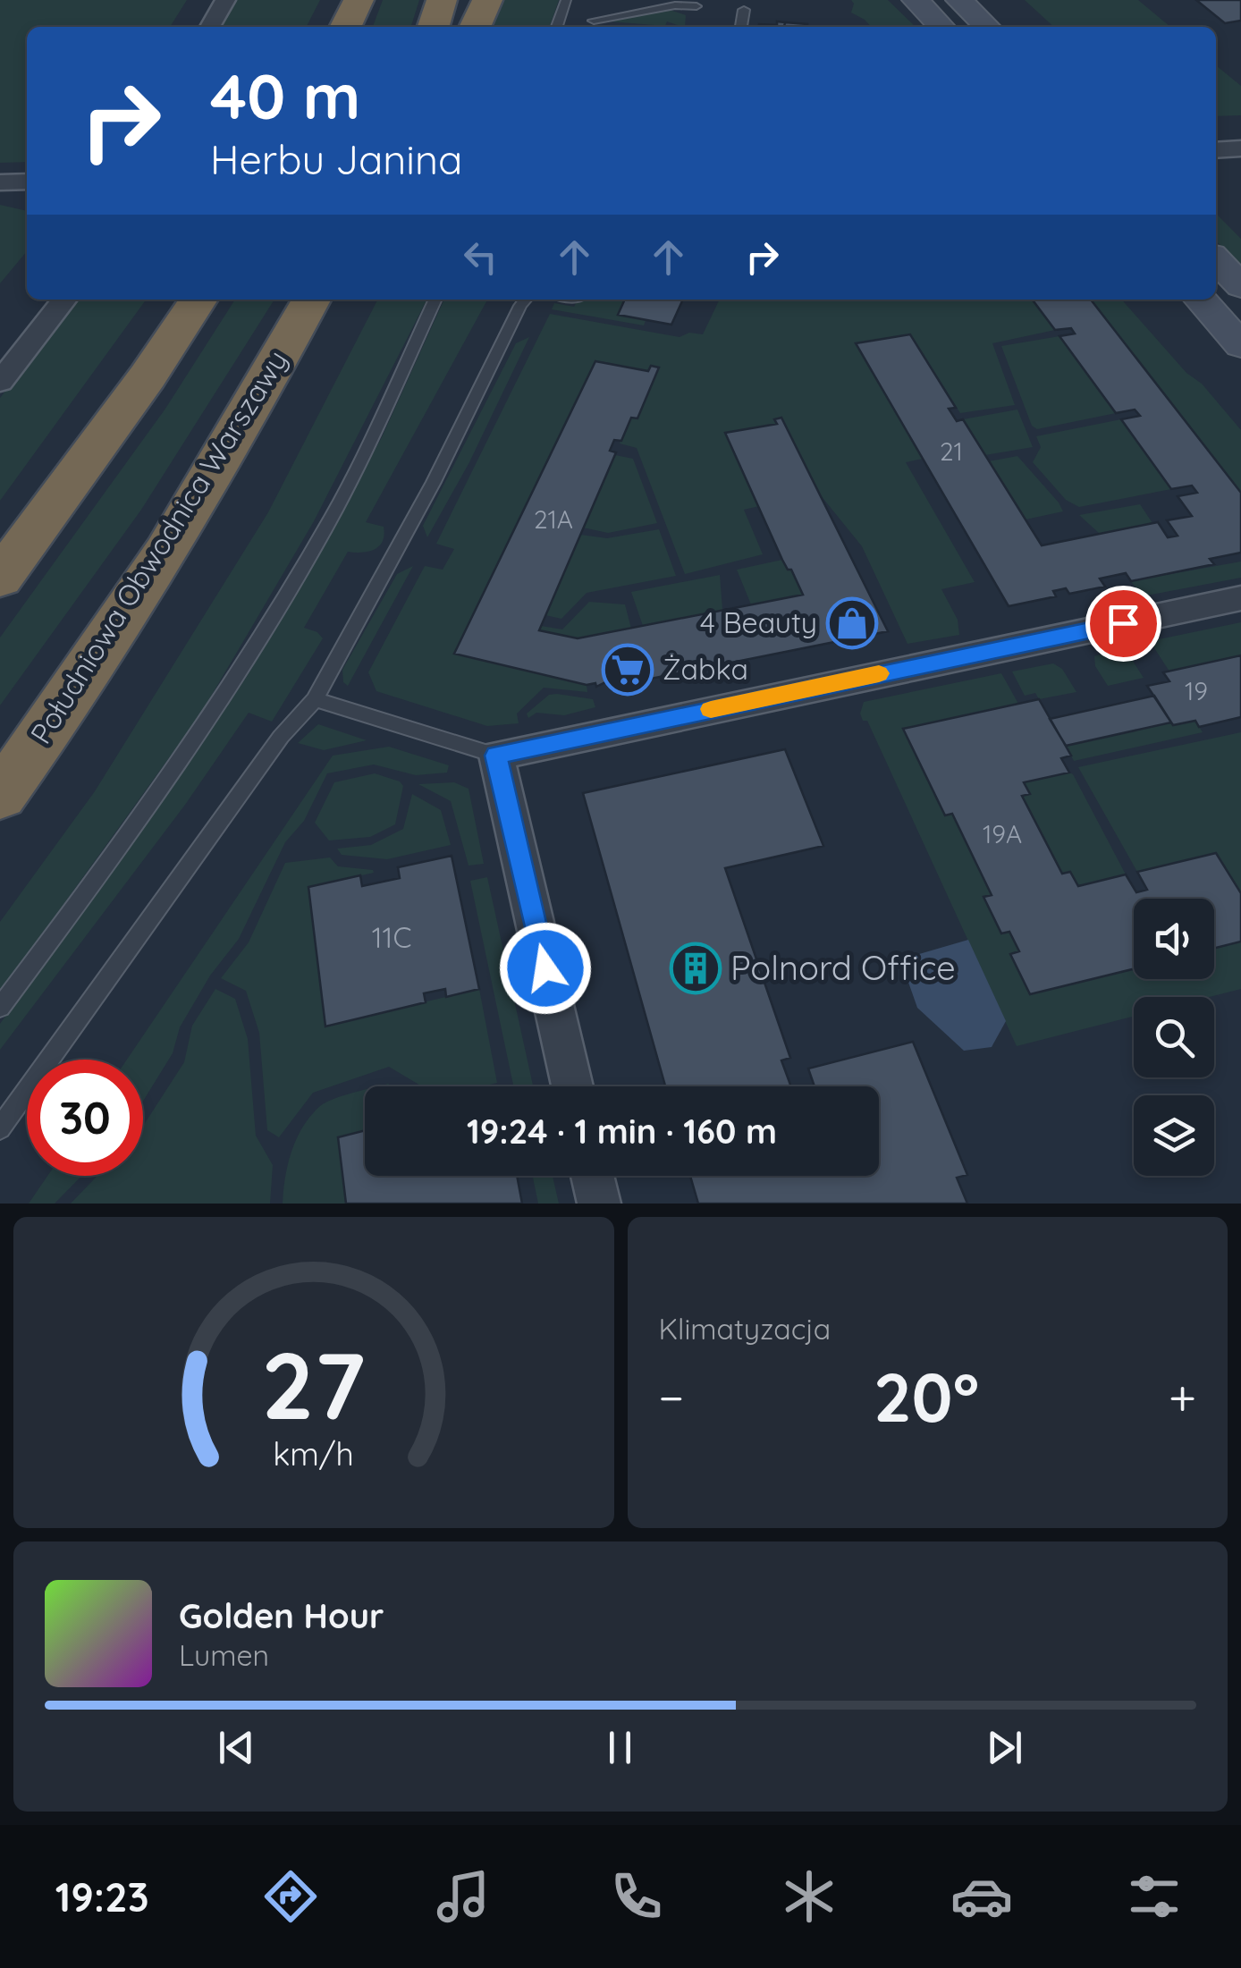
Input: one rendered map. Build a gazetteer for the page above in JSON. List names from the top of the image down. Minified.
{"streets":{"highway":["Południowa Obwodnica Warszawy"]},"places":{"shop":["4 Beauty"],"supermarket":["Żabka"],"building":["Polnord Office"]},"house_numbers":["21","21A","19","19A","11C"],"page":{"turn":["40 m","Herbu Janina"],"limit":"30","trip":"19:24 · 1 min · 160 m","tile":"Klimatyzacja","heat":["−","20°","+"],"song":["Golden Hour","Lumen"],"tabs":"19:23","gauge":["27","km/h"]}}
